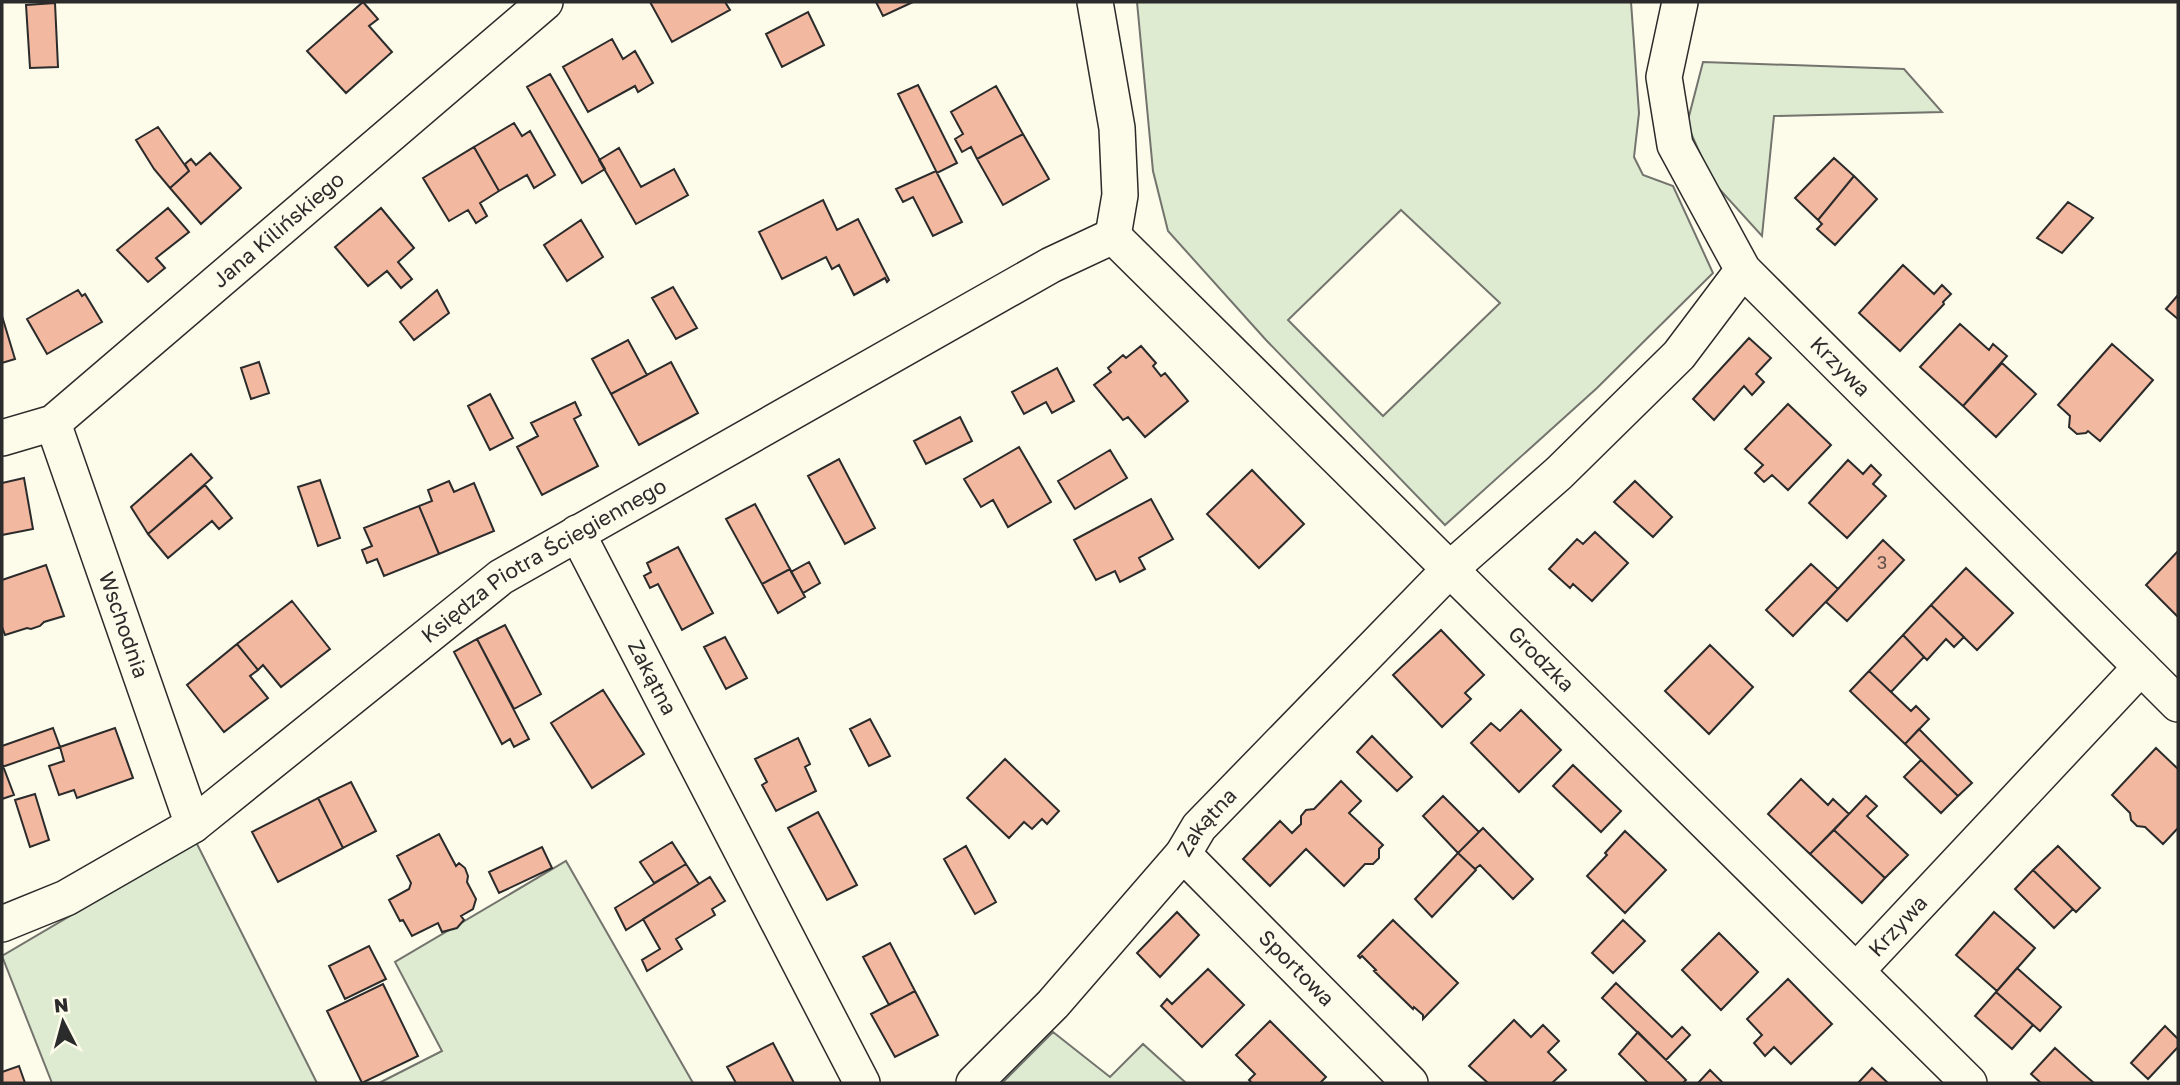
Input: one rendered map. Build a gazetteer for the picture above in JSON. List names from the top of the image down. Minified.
{"streets":{"street":["Jana Kilińskiego","Krzywa","Księdza Piotra Ściegiennego","Wschodnia","Grodzka","Zakątna","Sportowa"]},"crossings":[["Jana Kilińskiego","Wschodnia"],["Krzywa","Grodzka"],["Krzywa","Zakątna"],["Księdza Piotra Ściegiennego","Wschodnia"],["Księdza Piotra Ściegiennego","Grodzka"],["Księdza Piotra Ściegiennego","Zakątna"],["Grodzka","Zakątna"],["Zakątna","Sportowa"]],"house_numbers":["3"],"north":"top"}
